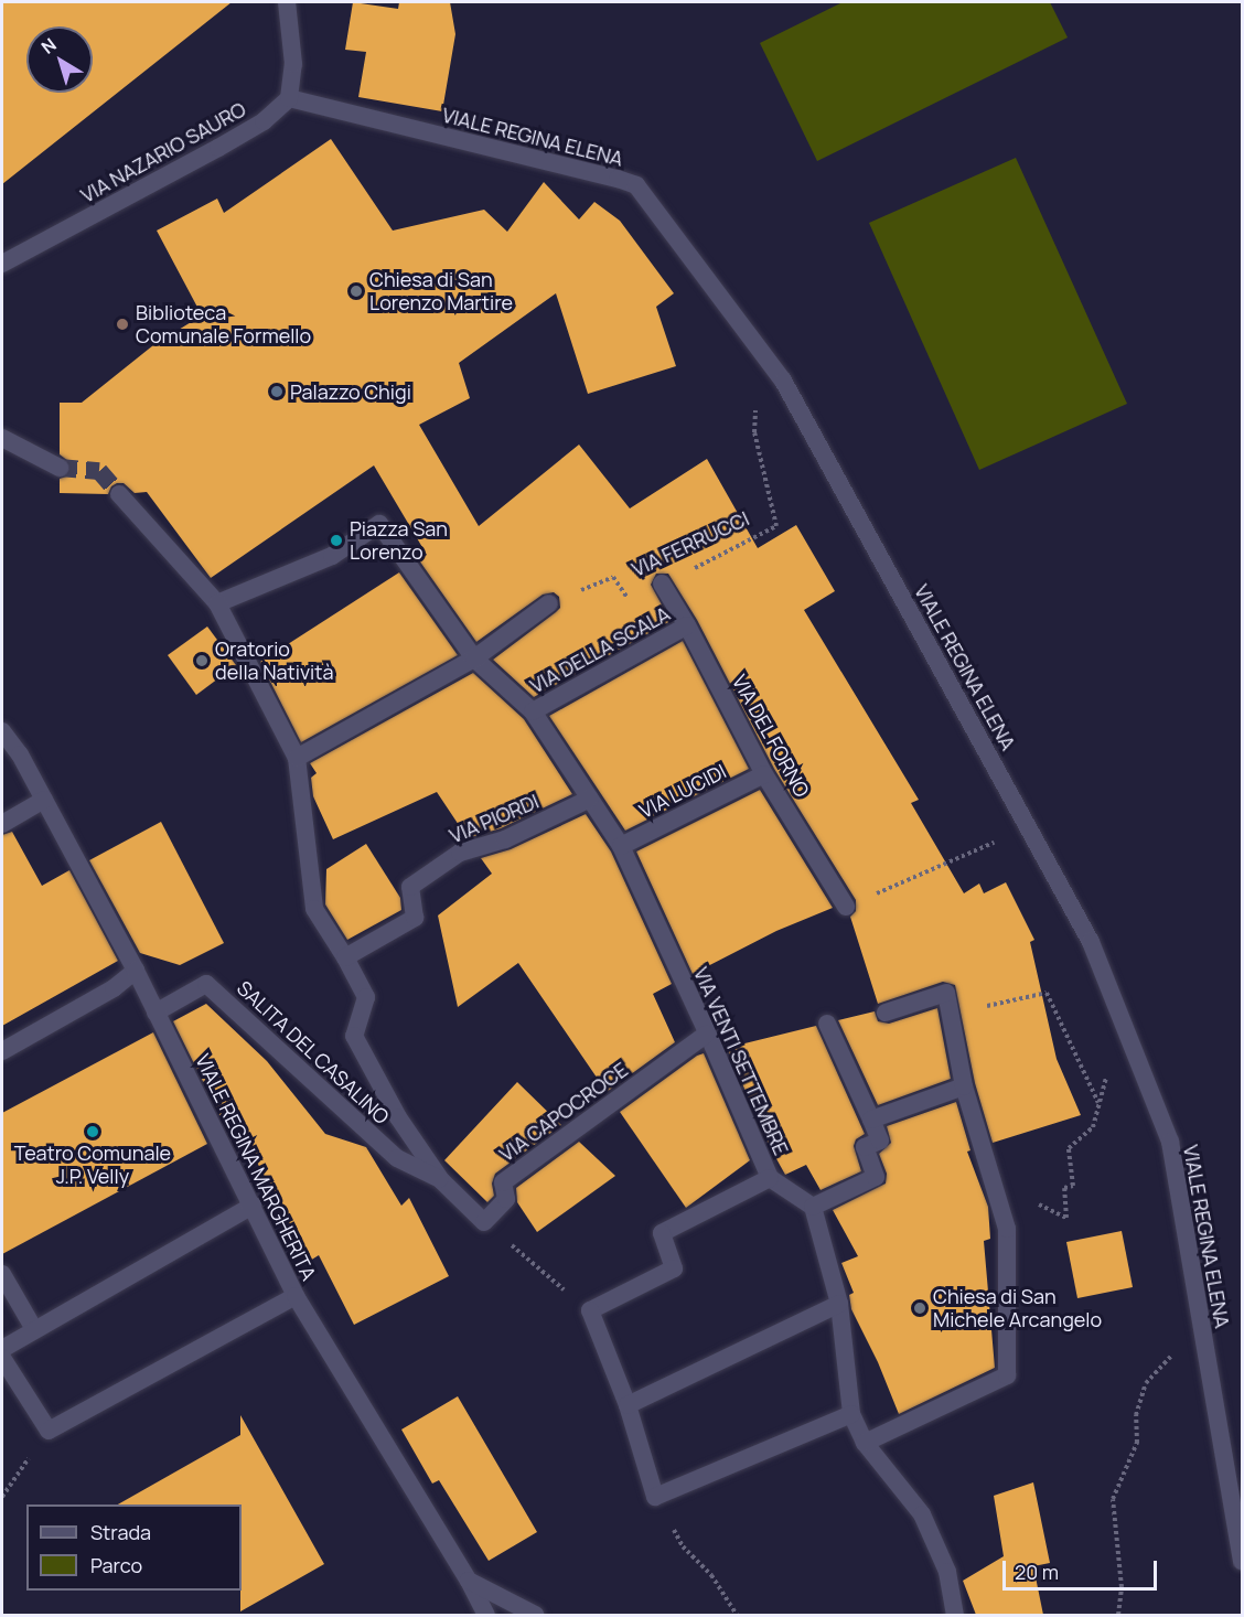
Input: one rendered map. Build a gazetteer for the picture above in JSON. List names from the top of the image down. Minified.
{"streets":{"street":["VIALE REGINA ELENA","VIA NAZARIO SAURO","VIA DELLA SCALA","VIA DEL FORNO","VIA LUCIDI","VIA PIORDI","SALITA DEL CASALINO","VIA VENTI SETTEMBRE","VIA CAPOCROCE","VIALE REGINA MARGHERITA"],"path":["VIA FERRUCCI"]},"crossings":[["VIALE REGINA ELENA","VIA NAZARIO SAURO"],["VIALE REGINA ELENA","VIA FERRUCCI"],["VIA FERRUCCI","VIA DEL FORNO"],["VIA DELLA SCALA","VIA DEL FORNO"],["VIA DELLA SCALA","VIA VENTI SETTEMBRE"],["VIA DEL FORNO","VIA LUCIDI"],["VIA LUCIDI","VIA VENTI SETTEMBRE"],["VIA PIORDI","VIA VENTI SETTEMBRE"],["SALITA DEL CASALINO","VIALE REGINA MARGHERITA"],["VIA VENTI SETTEMBRE","VIA CAPOCROCE"]],"places":["Chiesa di San Lorenzo Martire","Biblioteca Comunale Formello","Palazzo Chigi","Piazza San Lorenzo","Oratorio della Natività","Teatro Comunale J.P. Velly","Chiesa di San Michele Arcangelo"],"legend":["Strada","Parco"],"scale_bar":"20 m","north":"top left"}
